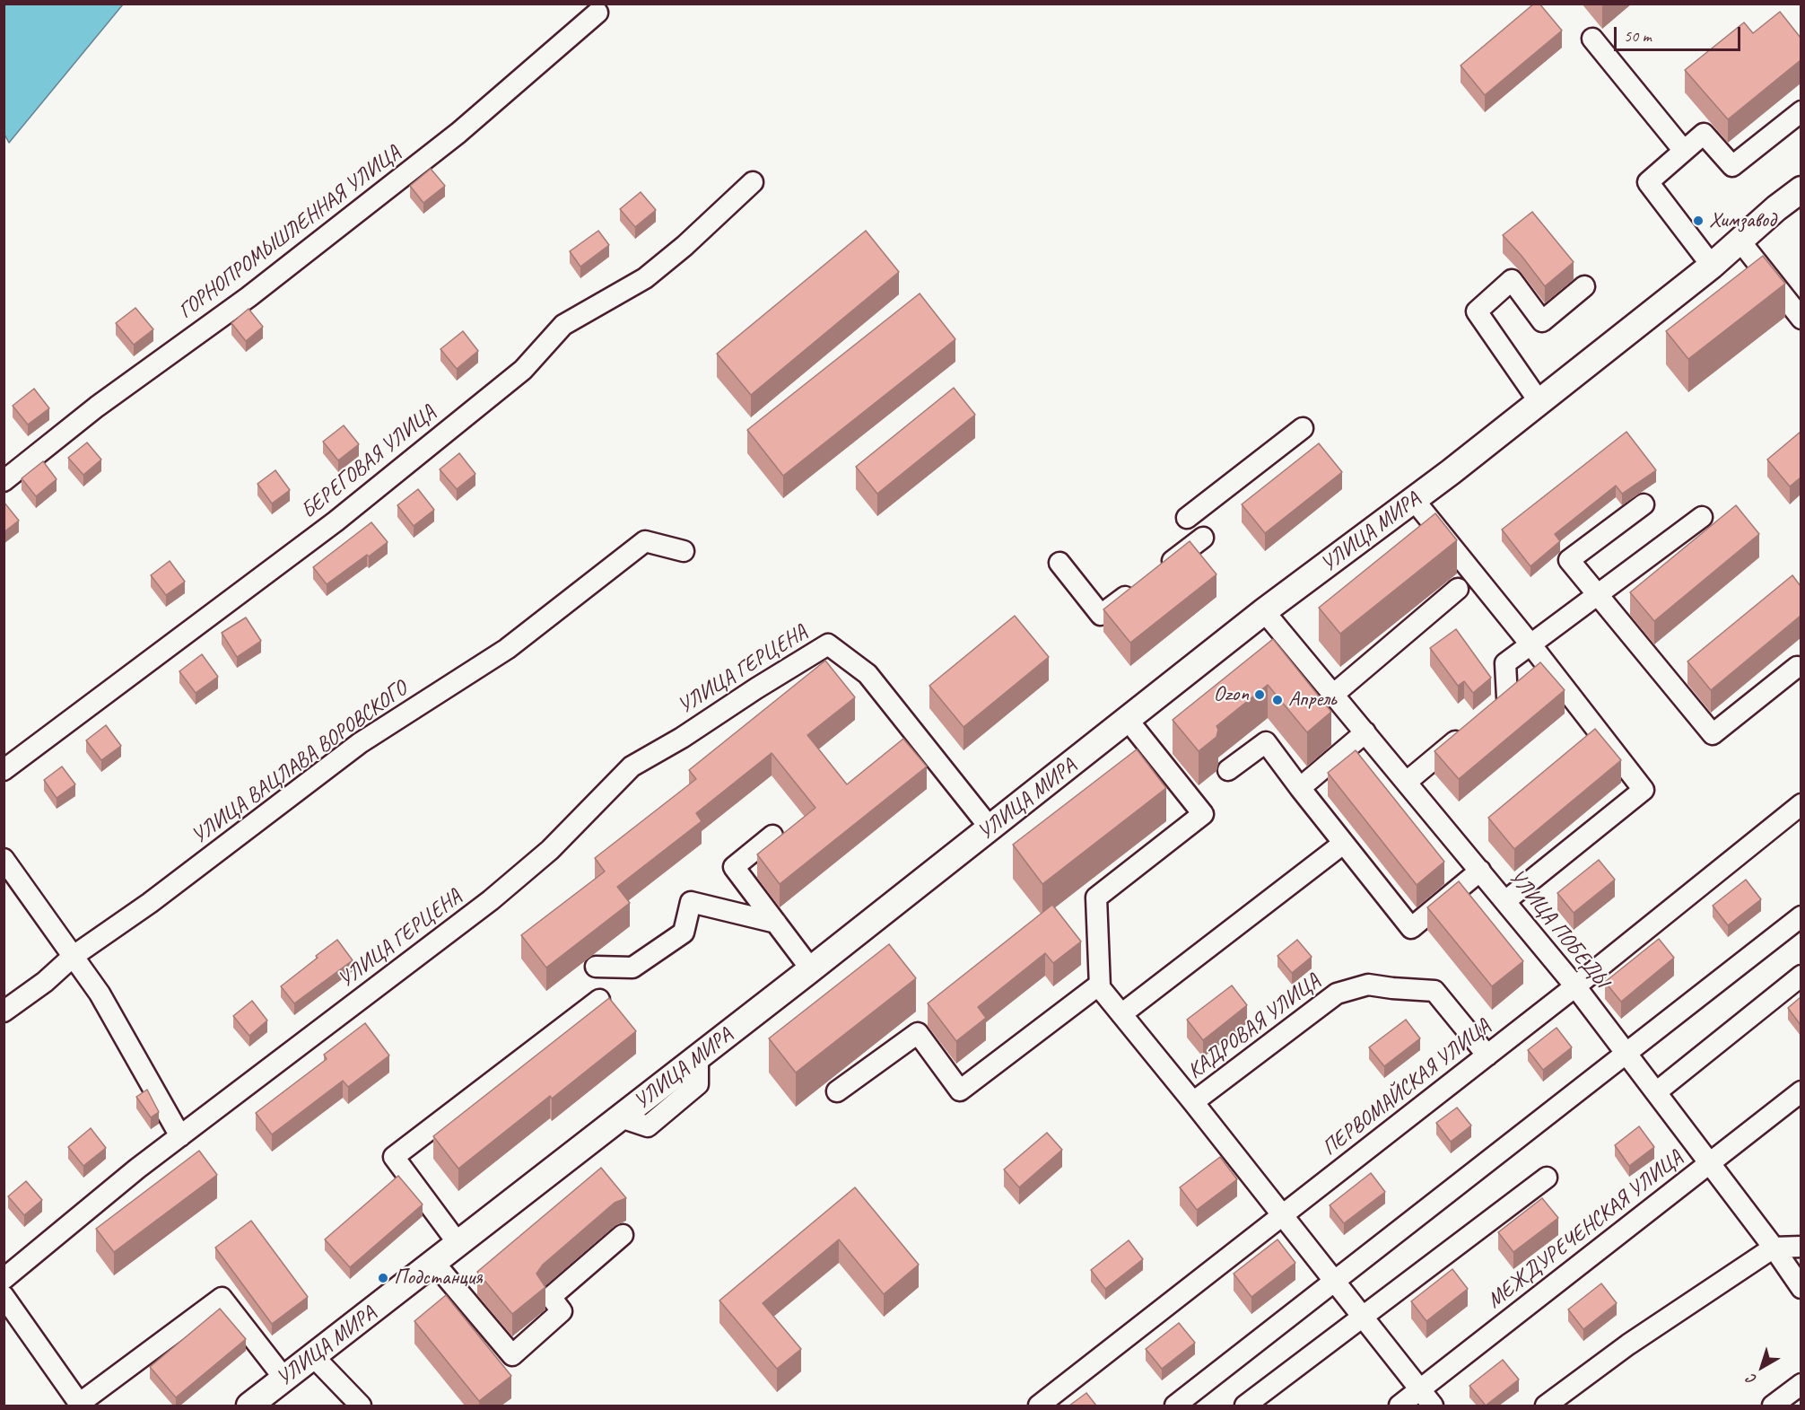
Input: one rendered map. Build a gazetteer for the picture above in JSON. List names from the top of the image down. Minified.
{"streets":{"main road":["УЛИЦА МИРА"],"street":["ГОРНОПРОМЫШЛЕННАЯ УЛИЦА","БЕРЕГОВАЯ УЛИЦА","УЛИЦА ГЕРЦЕНА","УЛИЦА ВАЦЛАВА ВОРОВСКОГО","УЛИЦА ПОБЕДЫ","КАДРОВАЯ УЛИЦА","ПЕРВОМАЙСКАЯ УЛИЦА","МЕЖДУРЕЧЕНСКАЯ УЛИЦА"]},"crossings":[["УЛИЦА МИРА","УЛИЦА ГЕРЦЕНА"],["УЛИЦА МИРА","УЛИЦА ПОБЕДЫ"],["УЛИЦА ПОБЕДЫ","ПЕРВОМАЙСКАЯ УЛИЦА"],["УЛИЦА ПОБЕДЫ","МЕЖДУРЕЧЕНСКАЯ УЛИЦА"],["КАДРОВАЯ УЛИЦА","ПЕРВОМАЙСКАЯ УЛИЦА"]],"places":["Химзавод","Ozon","Апрель","Подстанция"],"scale_bar":"50 m","north":"bottom left"}
